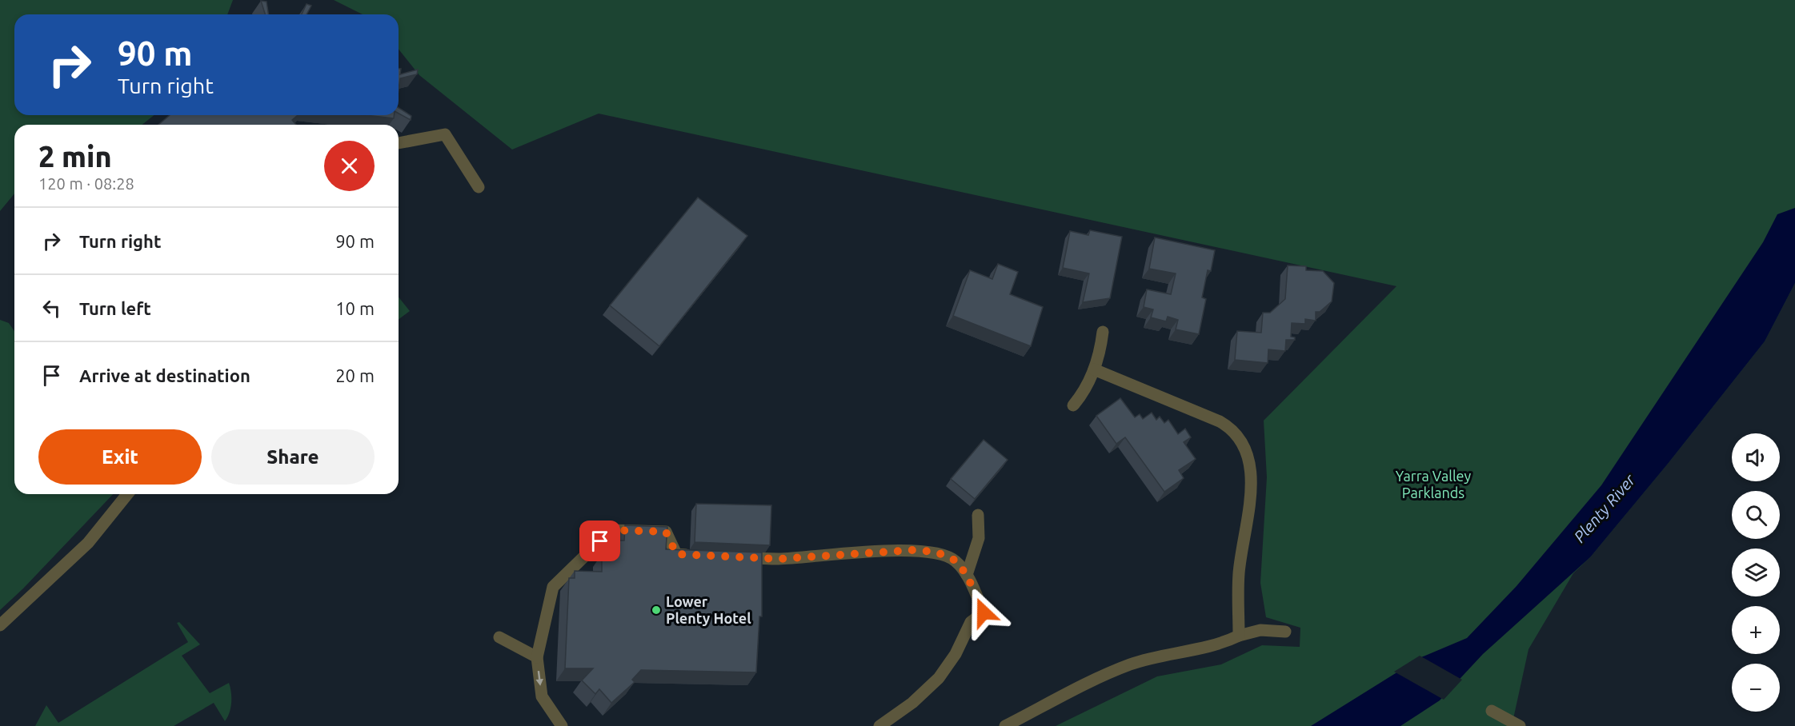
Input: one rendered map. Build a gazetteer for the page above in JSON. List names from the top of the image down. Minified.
{"water":["Plenty River"],"parks":["Yarra Valley Parklands"],"places":["Lower Plenty Hotel"],"page":{"turn":["90 m","Turn right"],"heading":["2 min","120 m · 08:28"],"list":[{"name":"Turn right","value":"90 m"},{"name":"Turn left","value":"10 m"},{"name":"Arrive at destination","value":"20 m"}],"buttons":["Exit","Share"],"map_buttons":["+","−"]}}
